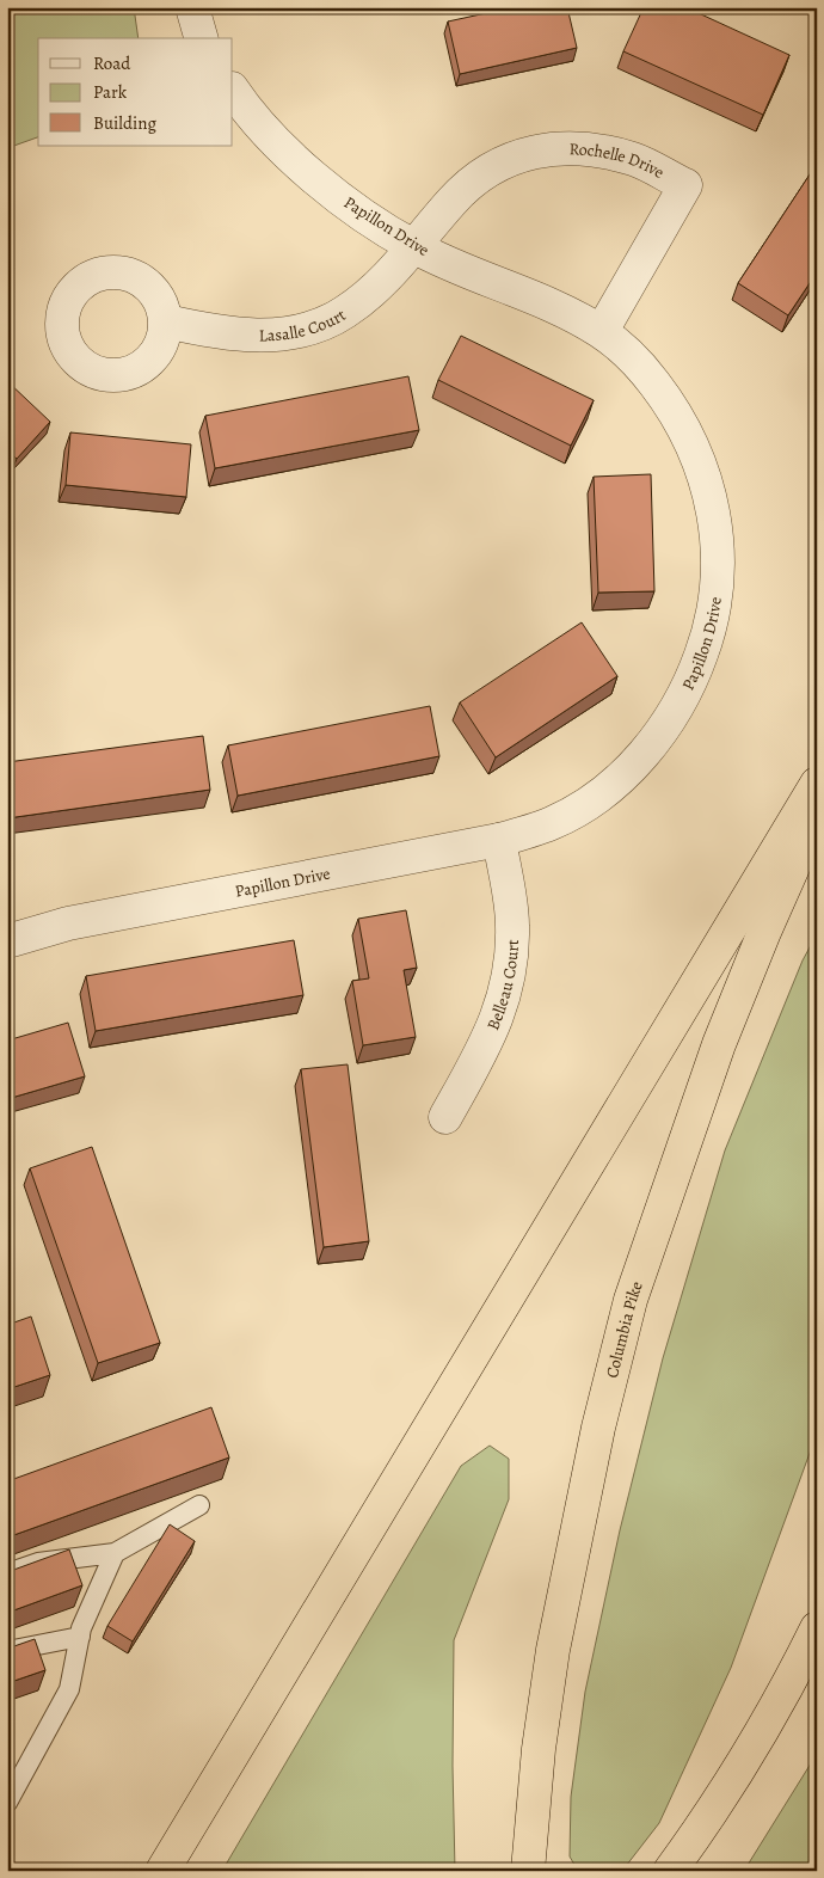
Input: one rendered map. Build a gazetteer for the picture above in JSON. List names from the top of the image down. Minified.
{"streets":{"highway":["Columbia Pike"],"street":["Rochelle Drive","Papillon Drive","Lasalle Court","Belleau Court"]},"crossings":[["Rochelle Drive","Papillon Drive"],["Rochelle Drive","Lasalle Court"],["Papillon Drive","Lasalle Court"],["Papillon Drive","Belleau Court"]],"legend":["Road","Park","Building"]}
